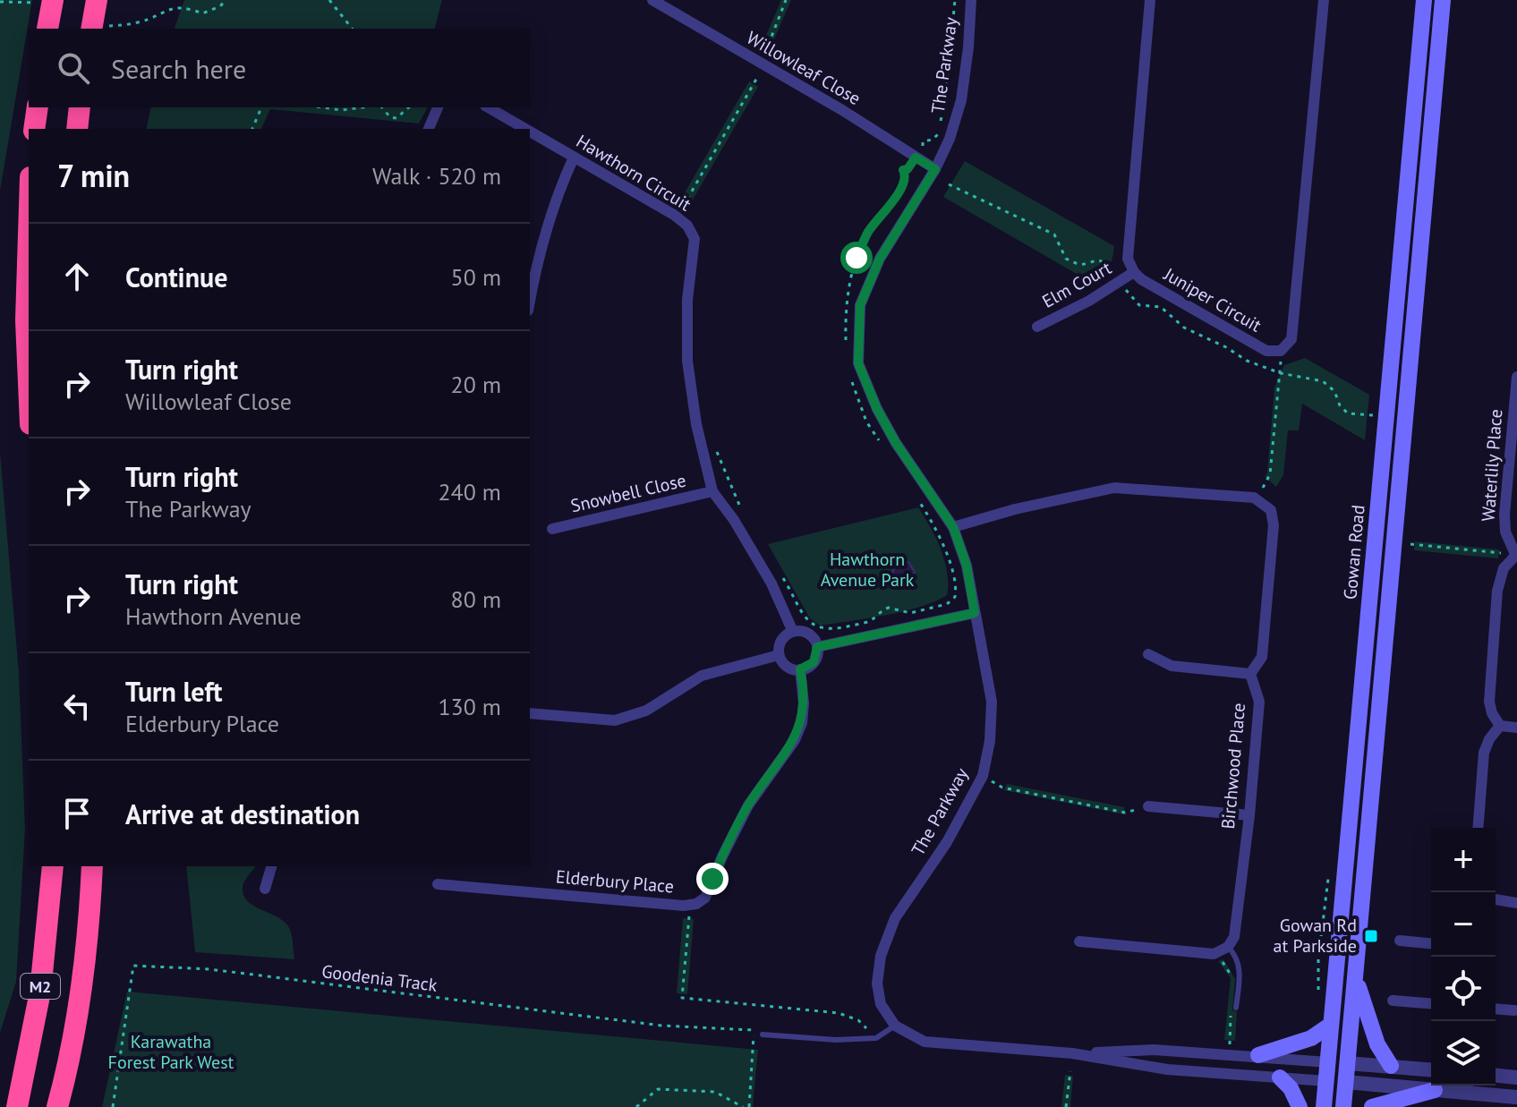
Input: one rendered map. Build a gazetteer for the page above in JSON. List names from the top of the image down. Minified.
{"streets":{"highway":["M2"],"main road":["Gowan Road"],"street":["The Parkway","Willowleaf Close","Hawthorn Circuit","Elm Court","Juniper Circuit","Waterlily Place","Snowbell Close","Birchwood Place","Elderbury Place"],"path":["Goodenia Track"]},"crossings":[["The Parkway","Willowleaf Close"],["Hawthorn Circuit","Snowbell Close"],["Hawthorn Circuit","Elderbury Place"],["Elm Court","Juniper Circuit"]],"parks":["Hawthorn Avenue Park","Karawatha Forest Park West"],"places":{"transit":["Gowan Rd at Parkside"]},"page":{"search":"Search here","heading":["7 min","Walk · 520 m"],"list":[["Continue","50 m"],["Turn right","Willowleaf Close","20 m"],["Turn right","The Parkway","240 m"],["Turn right","Hawthorn Avenue","80 m"],["Turn left","Elderbury Place","130 m"],"Arrive at destination"],"map_buttons":["+","−"]}}
